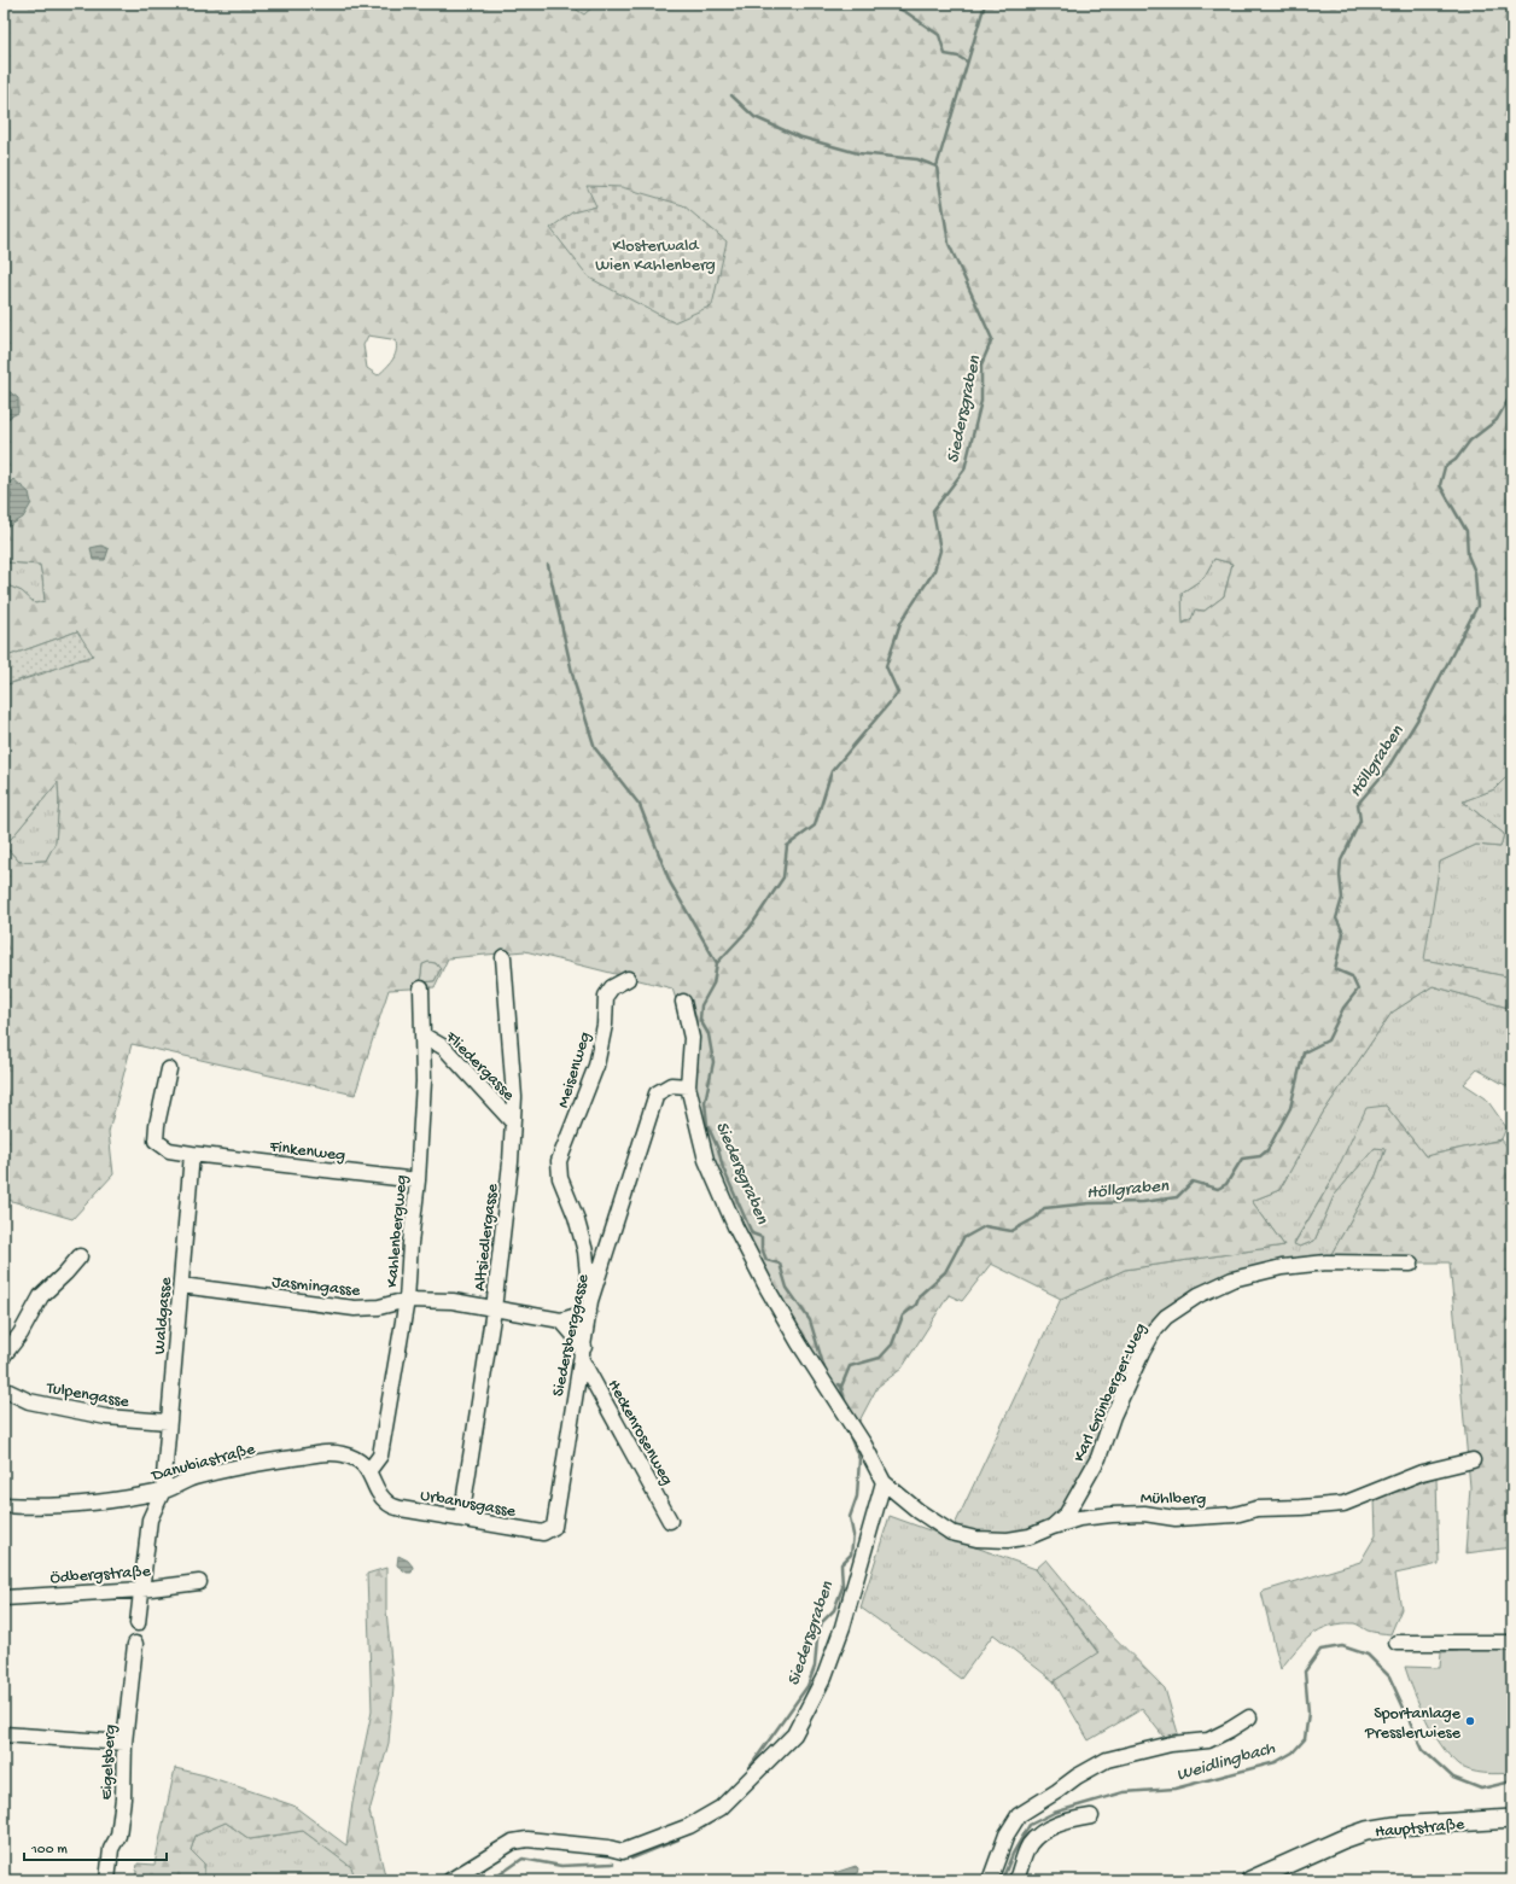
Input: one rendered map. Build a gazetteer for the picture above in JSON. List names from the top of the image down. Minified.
{"streets":{"main road":["Hauptstraße"],"street":["Fliedergasse","Meisenweg","Finkenweg","Kahlenbergweg","Altsiedlergasse","Jasmingasse","Waldgasse","Siedersberggasse","Karl Grünberger-Weg","Tulpengasse","Heckenrosenweg","Danubiastraße","Mühlberg","Urbanusgasse","Ödbergstraße","Eigelsberg"]},"crossings":[["Fliedergasse","Kahlenbergweg"],["Fliedergasse","Altsiedlergasse"],["Meisenweg","Jasmingasse"],["Meisenweg","Siedersberggasse"],["Finkenweg","Kahlenbergweg"],["Finkenweg","Waldgasse"],["Kahlenbergweg","Jasmingasse"],["Kahlenbergweg","Danubiastraße"],["Kahlenbergweg","Urbanusgasse"],["Altsiedlergasse","Jasmingasse"],["Altsiedlergasse","Urbanusgasse"],["Jasmingasse","Waldgasse"],["Jasmingasse","Siedersberggasse"],["Jasmingasse","Heckenrosenweg"],["Waldgasse","Tulpengasse"],["Waldgasse","Danubiastraße"],["Waldgasse","Ödbergstraße"],["Siedersberggasse","Heckenrosenweg"],["Siedersberggasse","Urbanusgasse"],["Karl Grünberger-Weg","Mühlberg"],["Danubiastraße","Urbanusgasse"]],"water":["Siedersgraben","Höllgraben","Weidlingbach"],"parks":["Klosterwald Wien Kahlenberg"],"places":["Sportanlage Presslerwiese"],"scale_bar":"100 m"}
